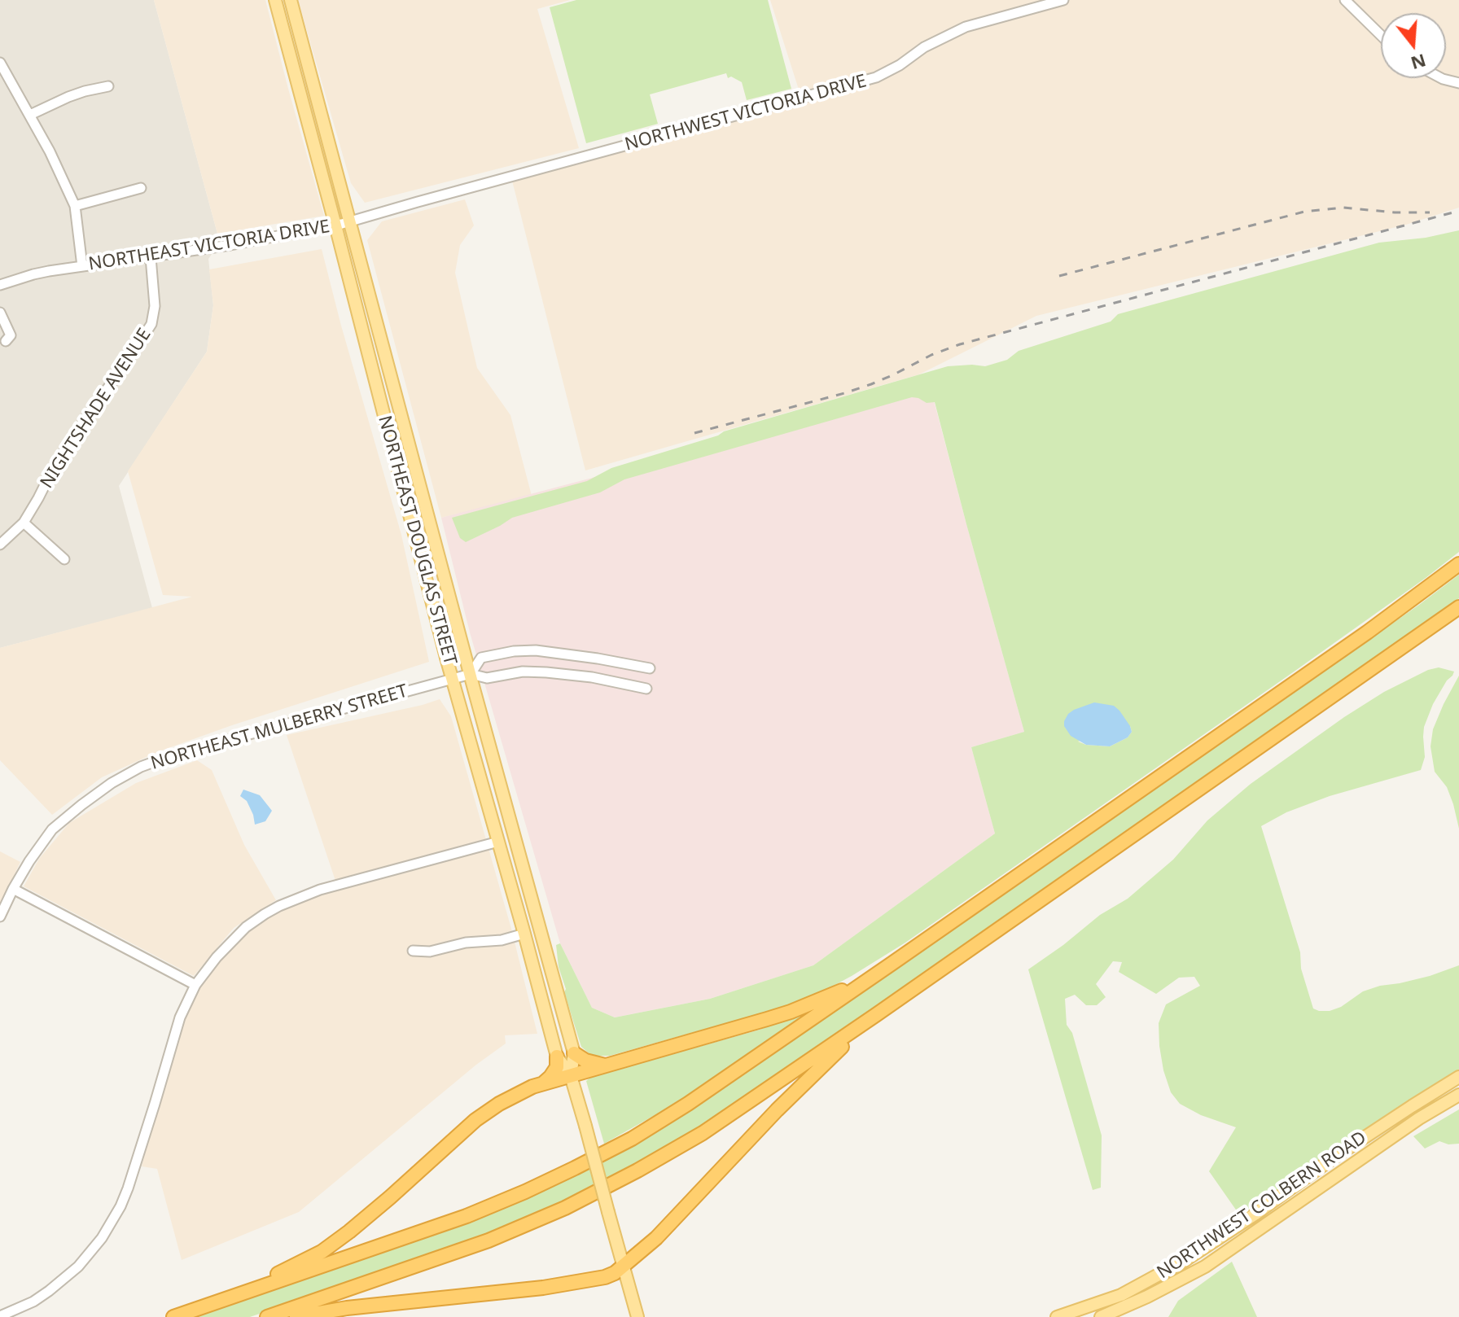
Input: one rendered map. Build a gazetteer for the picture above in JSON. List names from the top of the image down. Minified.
{"streets":{"main road":["NORTHEAST DOUGLAS STREET","NORTHWEST COLBERN ROAD"],"street":["NORTHWEST VICTORIA DRIVE","NORTHEAST VICTORIA DRIVE","NIGHTSHADE AVENUE","NORTHEAST MULBERRY STREET"]},"crossings":[["NORTHWEST VICTORIA DRIVE","NORTHEAST VICTORIA DRIVE"],["NORTHEAST VICTORIA DRIVE","NIGHTSHADE AVENUE"],["NORTHEAST VICTORIA DRIVE","NORTHEAST DOUGLAS STREET"],["NORTHEAST DOUGLAS STREET","NORTHEAST MULBERRY STREET"]],"north":"bottom"}
